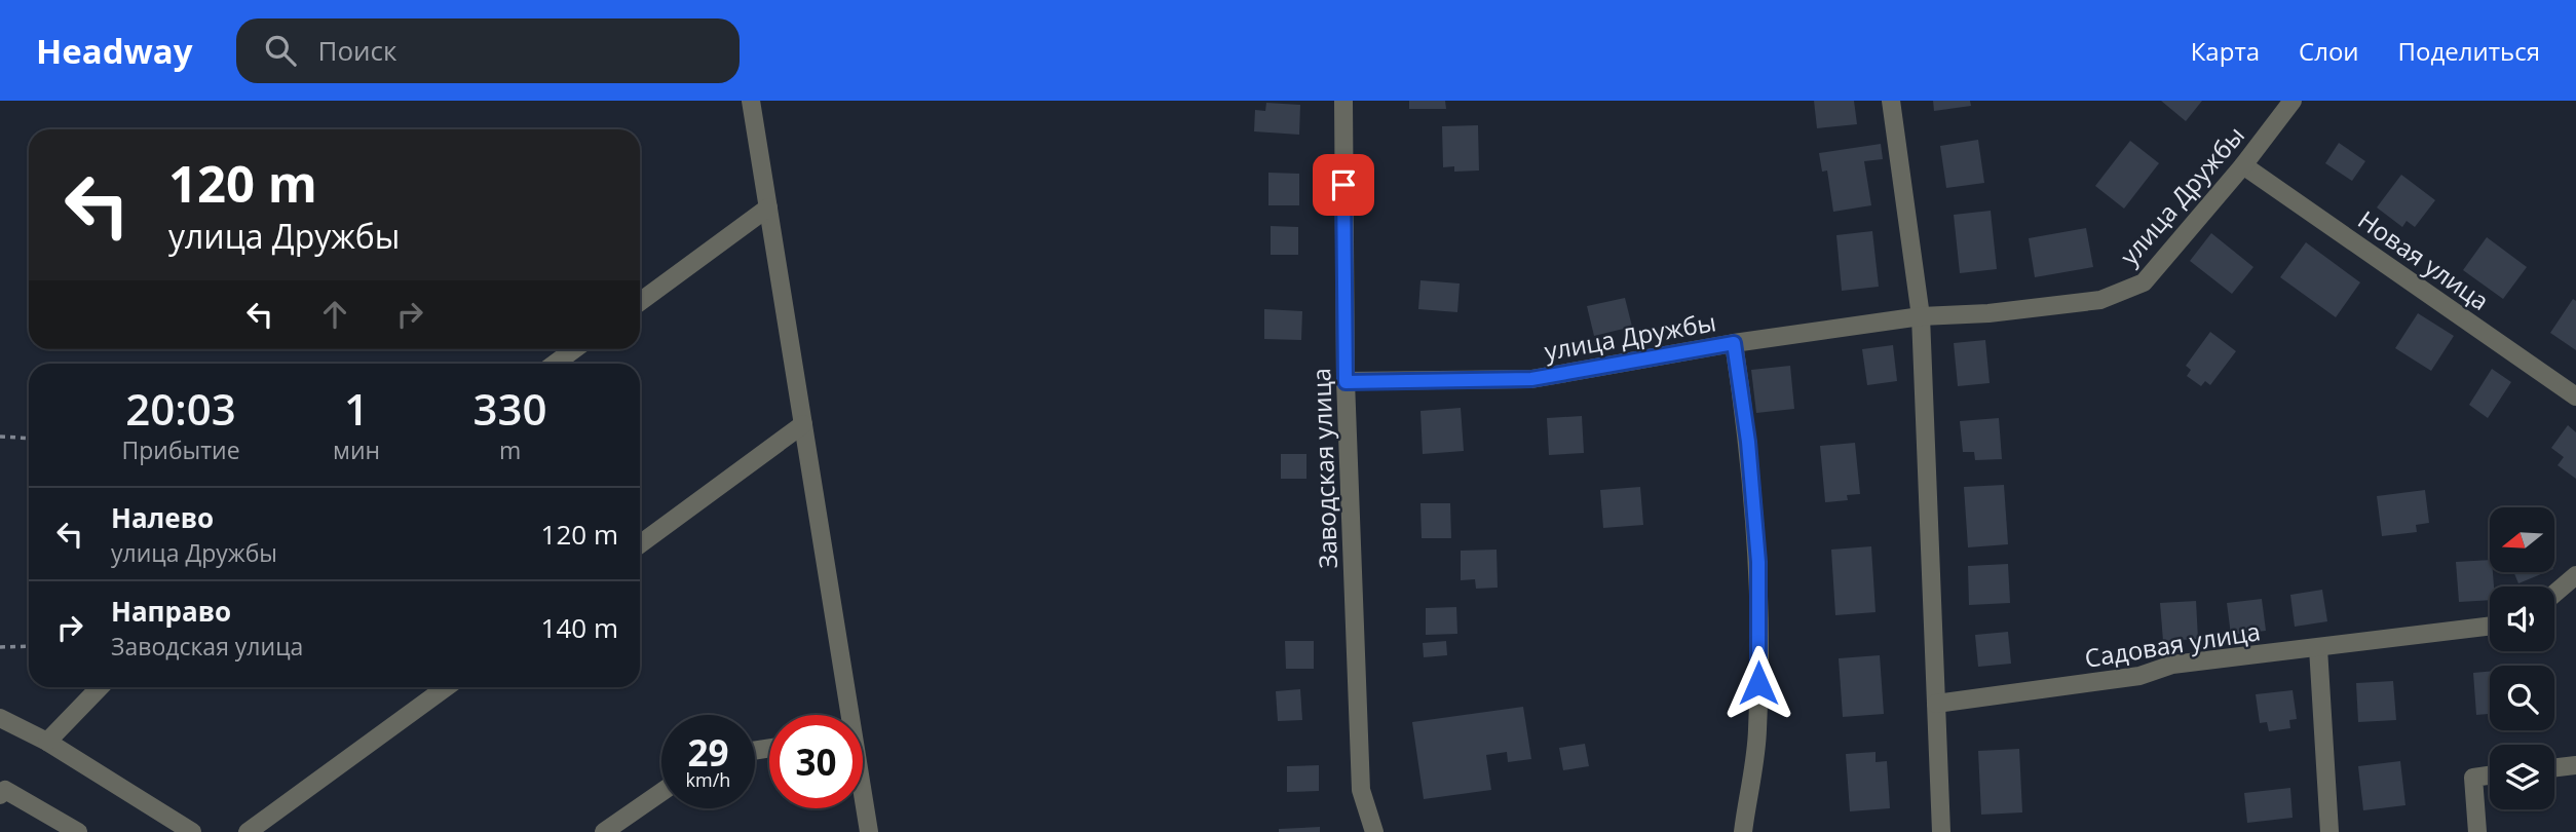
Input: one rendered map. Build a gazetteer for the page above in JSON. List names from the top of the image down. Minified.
{"streets":{"street":["улица Дружбы","Новая улица","Заводская улица","Садовая улица"]},"crossings":[["улица Дружбы","Новая улица"],["улица Дружбы","Заводская улица"]],"north":"left","page":{"header":"Headway","search":"Поиск","nav":["Карта","Слои","Поделиться"],"turn":["120 m","улица Дружбы"],"eta":["20:03","Прибытие","1","мин","330","m"],"list":[{"name":"Налево","note":"улица Дружбы","value":"120 m"},{"name":"Направо","note":"Заводская улица","value":"140 m"}],"speed":"29 km/h","limit":"30"}}
